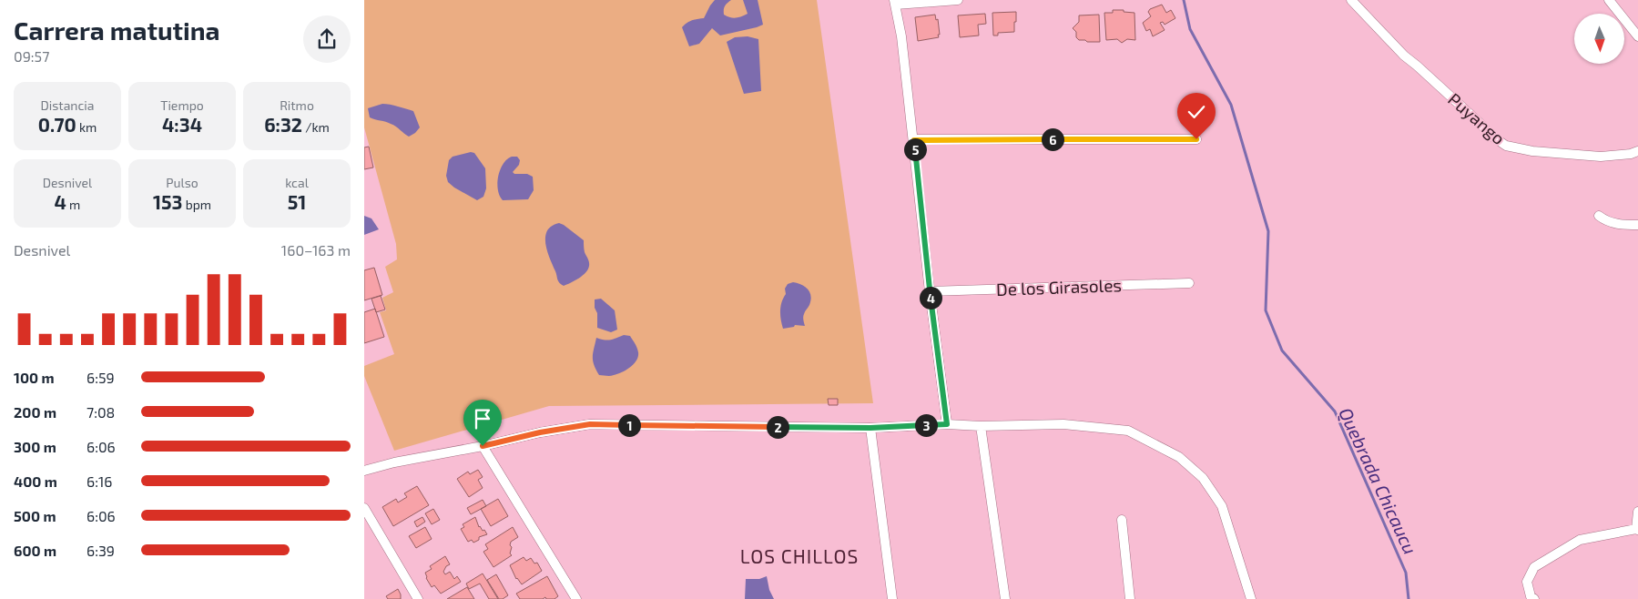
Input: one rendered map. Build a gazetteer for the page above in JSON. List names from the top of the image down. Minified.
{"streets":{"street":["Puyango","De los Girasoles"]},"districts":["LOS CHILLOS"],"water":["Quebrada Chicaucu"],"north":"bottom","page":{"heading":["Carrera matutina","09:57"],"stats":[["Distancia","0.70 km"],["Tiempo","4:34"],["Ritmo","6:32 /km"],["Desnivel","4 m"],["Pulso","153 bpm"],["kcal","51"]],"pins":["6","5","4","1","3","2"],"chart":["Desnivel","160–163 m"],"list":[{"name":"100 m","note":"6:59"},{"name":"200 m","note":"7:08"},{"name":"300 m","note":"6:06"},{"name":"400 m","note":"6:16"},{"name":"500 m","note":"6:06"},{"name":"600 m","note":"6:39"}]}}
